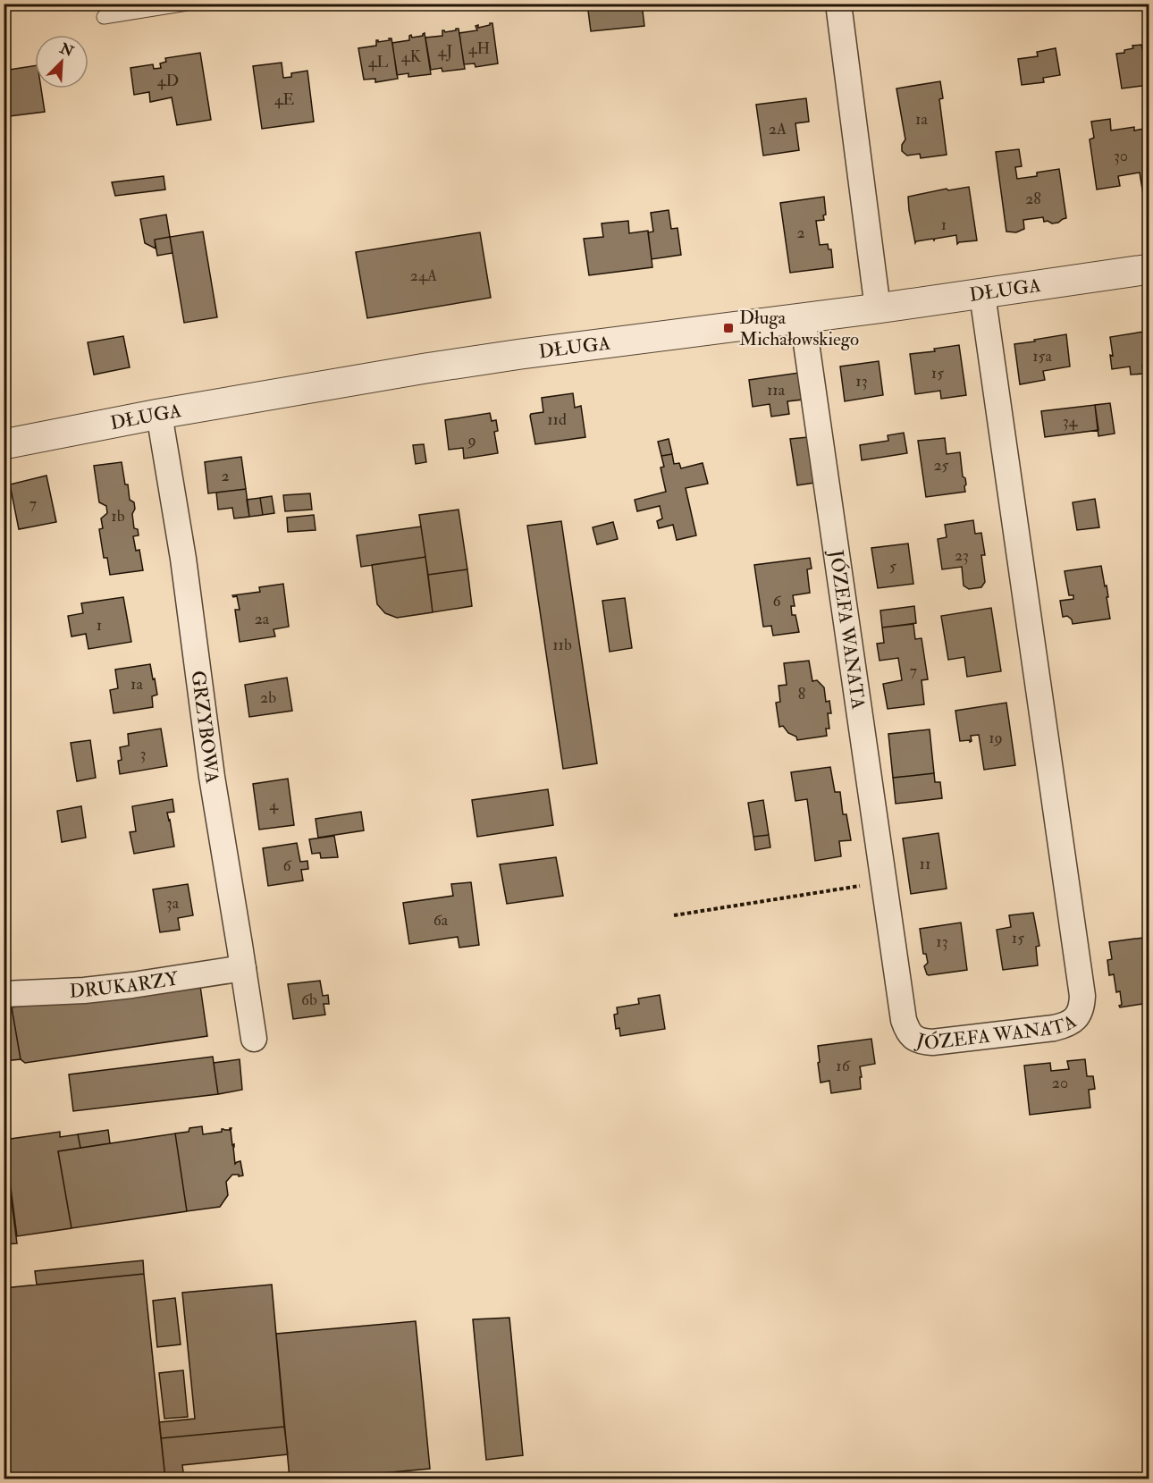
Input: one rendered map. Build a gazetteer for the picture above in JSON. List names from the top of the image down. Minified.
{"streets":{"street":["DŁUGA","JÓZEFA WANATA","GRZYBOWA","DRUKARZY"]},"crossings":[["DŁUGA","JÓZEFA WANATA"],["DŁUGA","GRZYBOWA"],["GRZYBOWA","DRUKARZY"]],"places":{"transit":["Długa Michałowskiego"]},"house_numbers":["4H","4J","4K","4L","4D","4E","1a","2A","30","28","1","2","24A","15a","15","13","11a","11d","34","9","25","2","7","1b","23","5","6","2a","1","11b","7","1a","8","2b","19","3","4","11","6","3a","6a","15","13","6b","16","20"],"north":"top right"}
